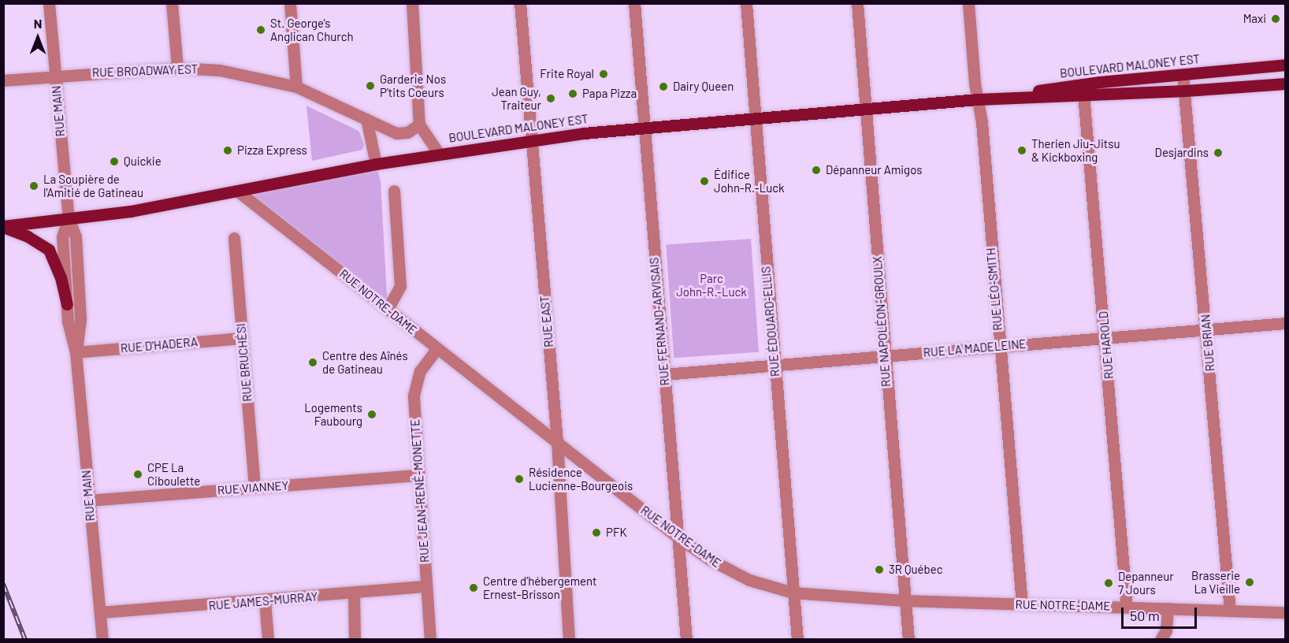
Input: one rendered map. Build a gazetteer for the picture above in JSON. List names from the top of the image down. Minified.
{"streets":{"main road":["BOULEVARD MALONEY EST"],"street":["RUE BROADWAY EST","RUE MAIN","RUE LÉO-SMITH","RUE NOTRE-DAME","RUE EAST","RUE FERNAND-ARVISAIS","RUE ÉDOUARD-ELLIS","RUE NAPOLÉON-GROULX","RUE BRIAN","RUE D'HADERA","RUE HAROLD","RUE LA MADELEINE","RUE BRUCHÉSI","RUE VIANNEY","RUE JEAN-RENÉ-MONETTE","RUE JAMES-MURRAY"]},"crossings":[["BOULEVARD MALONEY EST","RUE MAIN"],["BOULEVARD MALONEY EST","RUE LÉO-SMITH"],["BOULEVARD MALONEY EST","RUE NOTRE-DAME"],["BOULEVARD MALONEY EST","RUE EAST"],["BOULEVARD MALONEY EST","RUE FERNAND-ARVISAIS"],["BOULEVARD MALONEY EST","RUE ÉDOUARD-ELLIS"],["BOULEVARD MALONEY EST","RUE NAPOLÉON-GROULX"],["BOULEVARD MALONEY EST","RUE BRIAN"],["BOULEVARD MALONEY EST","RUE HAROLD"],["RUE BROADWAY EST","RUE MAIN"],["RUE MAIN","RUE D'HADERA"],["RUE MAIN","RUE VIANNEY"],["RUE MAIN","RUE JAMES-MURRAY"],["RUE LÉO-SMITH","RUE NOTRE-DAME"],["RUE LÉO-SMITH","RUE LA MADELEINE"],["RUE NOTRE-DAME","RUE EAST"],["RUE NOTRE-DAME","RUE FERNAND-ARVISAIS"],["RUE NOTRE-DAME","RUE ÉDOUARD-ELLIS"],["RUE NOTRE-DAME","RUE NAPOLÉON-GROULX"],["RUE NOTRE-DAME","RUE BRIAN"],["RUE NOTRE-DAME","RUE HAROLD"],["RUE NOTRE-DAME","RUE JEAN-RENÉ-MONETTE"],["RUE FERNAND-ARVISAIS","RUE LA MADELEINE"],["RUE ÉDOUARD-ELLIS","RUE LA MADELEINE"],["RUE NAPOLÉON-GROULX","RUE LA MADELEINE"],["RUE BRIAN","RUE LA MADELEINE"],["RUE D'HADERA","RUE BRUCHÉSI"],["RUE HAROLD","RUE LA MADELEINE"],["RUE BRUCHÉSI","RUE VIANNEY"],["RUE VIANNEY","RUE JEAN-RENÉ-MONETTE"],["RUE JEAN-RENÉ-MONETTE","RUE JAMES-MURRAY"]],"parks":["Parc John-R.-Luck"],"places":["Maxi","St. George's Anglican Church","Frite Royal","Garderie Nos P'tits Coeurs","Dairy Queen","Papa Pizza","Jean Guy, Traiteur","Pizza Express","Therien Jiu-Jitsu & Kickboxing","Desjardins","Quickie","Dépanneur Amigos","Édifice John-R.-Luck","La Soupière de l'Amitié de Gatineau","Centre des Aînés de Gatineau","Logements Faubourg","CPE La Ciboulette","Résidence Lucienne-Bourgeois","PFK","3R Québec","Brasserie La Vieille","Depanneur 7 Jours","Centre d’hébergement Ernest-Brisson"],"scale_bar":"50 m","north":"top"}
